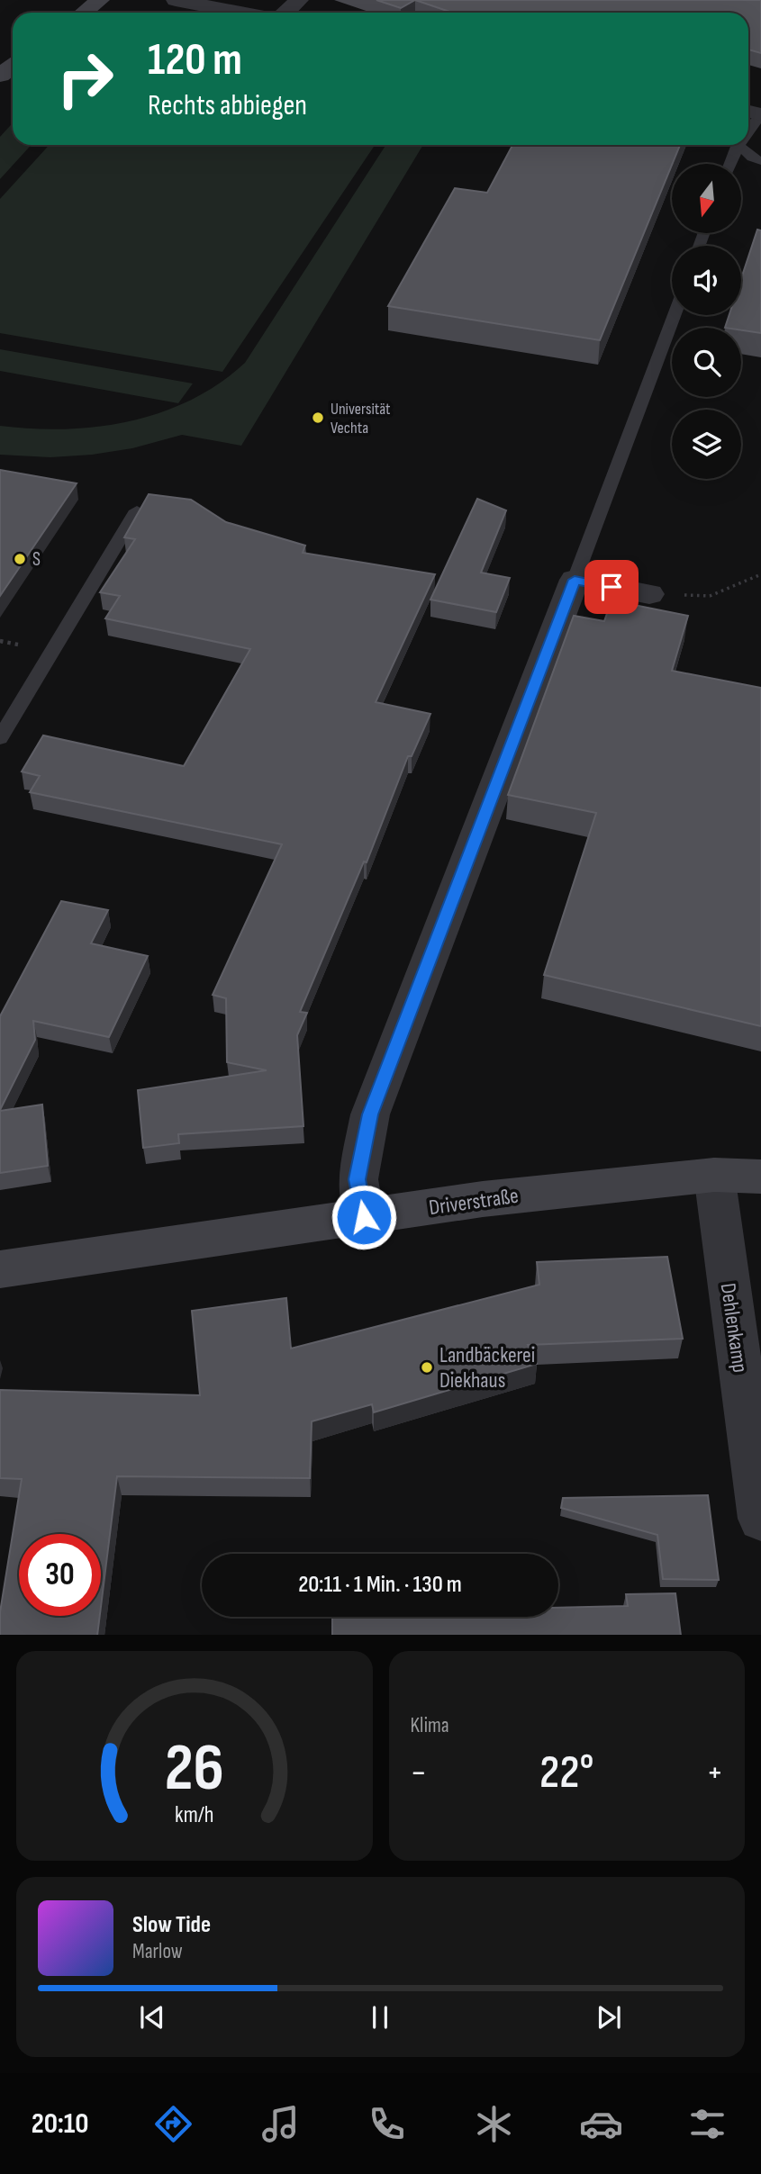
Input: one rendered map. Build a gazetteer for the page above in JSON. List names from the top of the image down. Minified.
{"streets":{"main road":["Driverstraße"],"street":["Dehlenkamp"]},"crossings":[["Driverstraße","Dehlenkamp"]],"places":["Universität Vechta","S","Landbäckerei Diekhaus"],"north":"bottom","page":{"turn":["120 m","Rechts abbiegen"],"limit":"30","trip":"20:11 · 1 Min. · 130 m","tile":"Klima","heat":["−","22°","+"],"song":["Slow Tide","Marlow"],"tabs":"20:10","gauge":["26","km/h"]}}
